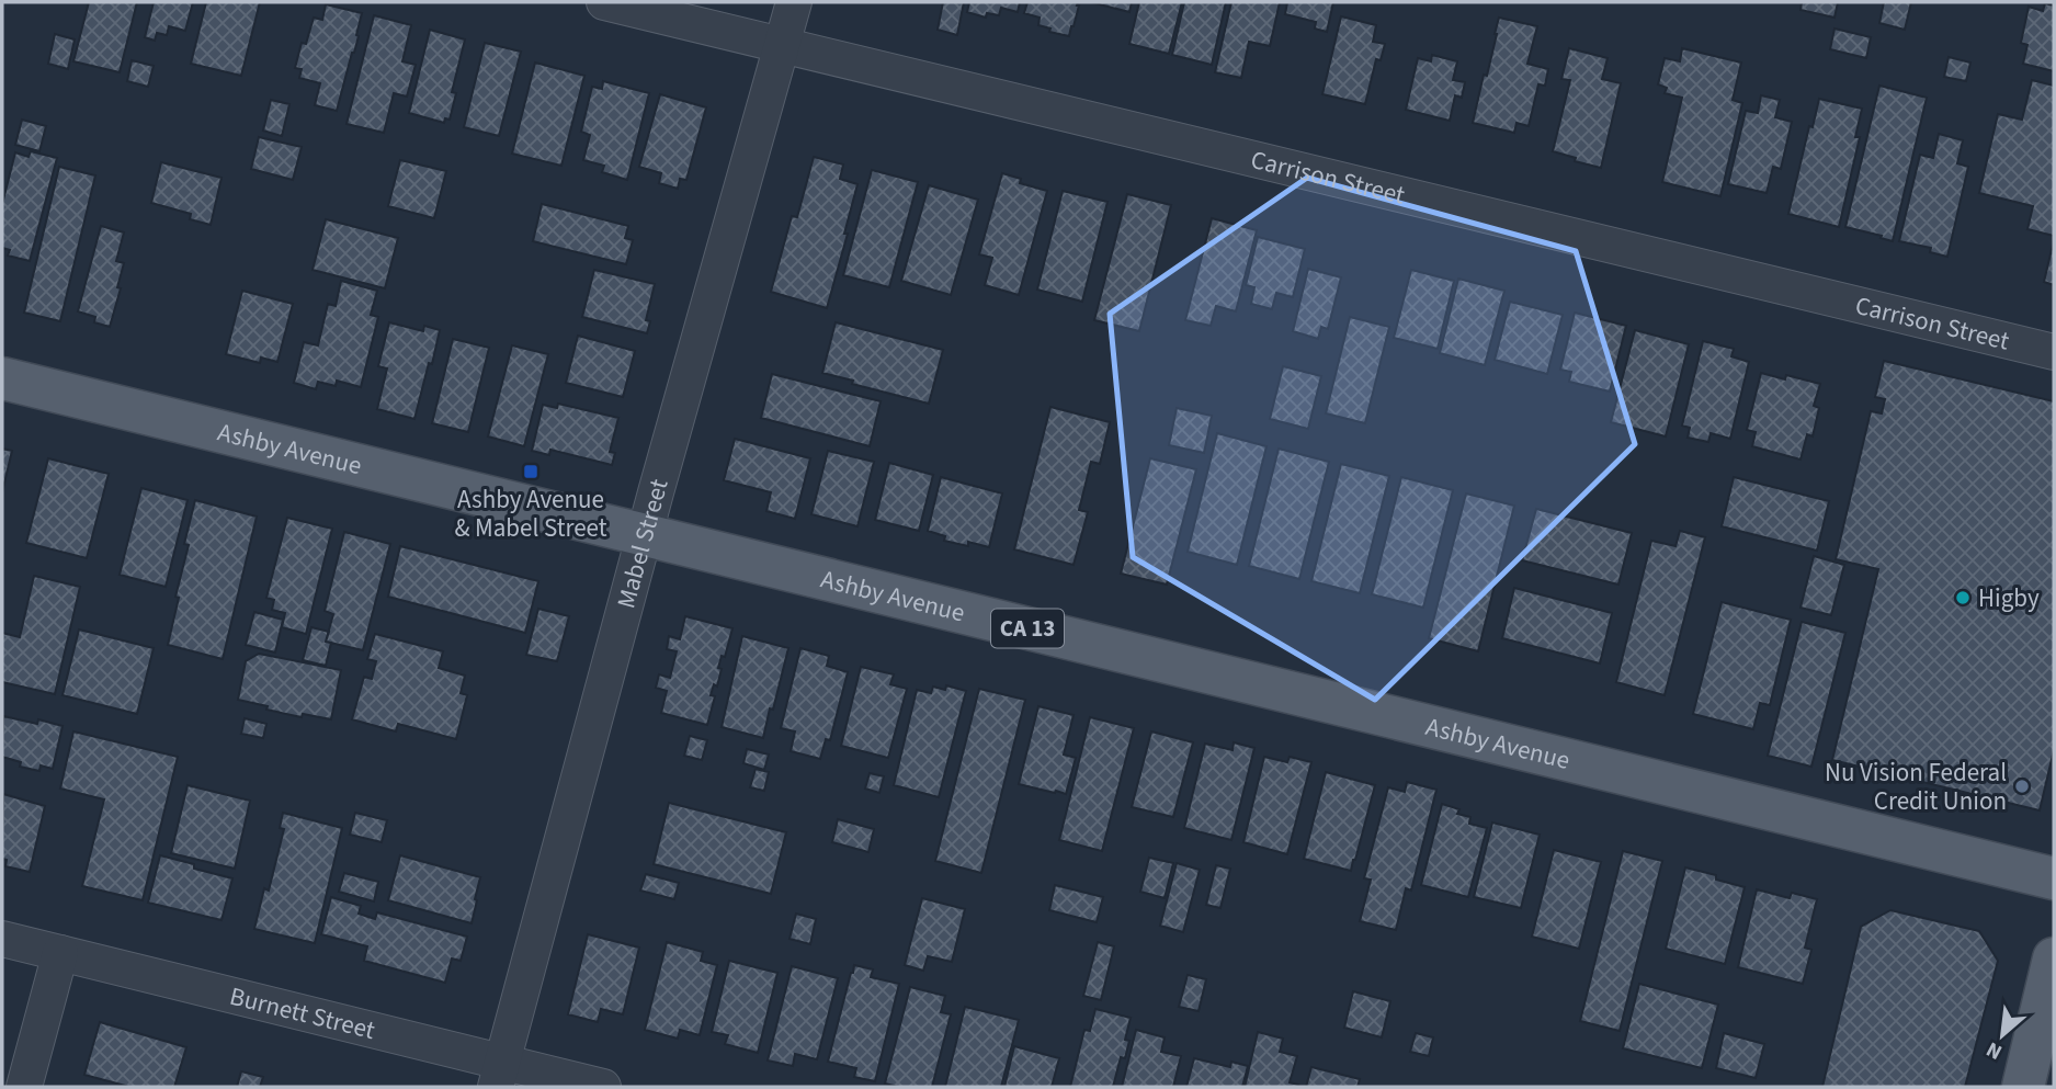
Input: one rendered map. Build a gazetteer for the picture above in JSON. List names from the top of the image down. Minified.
{"streets":{"main road":["Ashby Avenue","CA 13"],"street":["Carrison Street","Mabel Street","Burnett Street"]},"crossings":[["Carrison Street","Mabel Street"],["Ashby Avenue","Mabel Street"],["Mabel Street","Burnett Street"]],"places":{"transit":["Ashby Avenue & Mabel Street"],"other":["Higby","Nu Vision Federal Credit Union"]},"north":"bottom left"}
